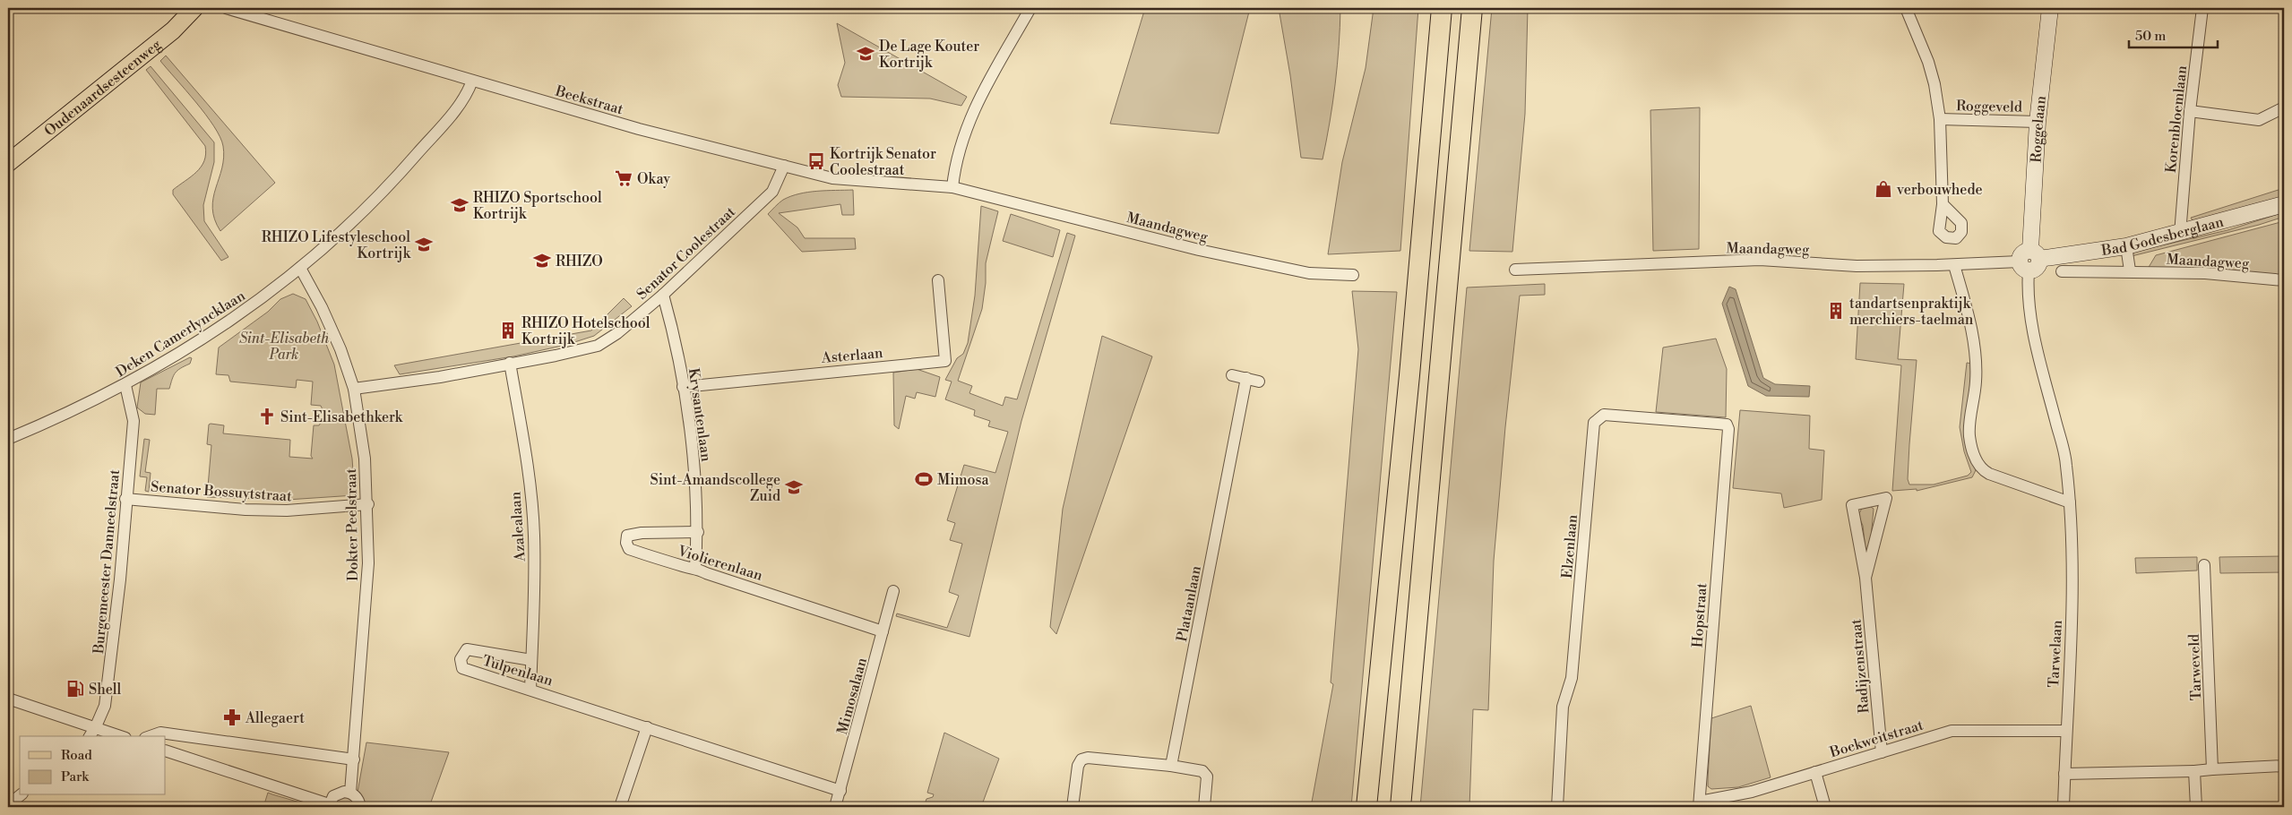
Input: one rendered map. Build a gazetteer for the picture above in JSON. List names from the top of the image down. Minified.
{"streets":{"main road":["Oudenaardsesteenweg"],"street":["Beekstraat","Roggeveld","Korenbloemlaan","Roggelaan","Maandagweg","Bad Godesberglaan","Senator Coolestraat","Deken Camerlyncklaan","Asterlaan","Krysantenlaan","Senator Bossuytstraat","Dokter Peelstraat","Azalealaan","Elzenlaan","Burgemeester Danneelstraat","Violierenlaan","Plataanlaan","Hopstraat","Tarwelaan","Radijzenstraat","Tarweveld","Tulpenlaan","Mimosalaan","Boekweitstraat"]},"crossings":[["Beekstraat","Maandagweg"],["Beekstraat","Senator Coolestraat"],["Beekstraat","Deken Camerlyncklaan"],["Roggeveld","Roggelaan"],["Korenbloemlaan","Bad Godesberglaan"],["Roggelaan","Maandagweg"],["Roggelaan","Bad Godesberglaan"],["Roggelaan","Tarwelaan"],["Maandagweg","Bad Godesberglaan"],["Maandagweg","Tarwelaan"],["Bad Godesberglaan","Tarwelaan"],["Senator Coolestraat","Krysantenlaan"],["Senator Coolestraat","Dokter Peelstraat"],["Senator Coolestraat","Azalealaan"],["Deken Camerlyncklaan","Dokter Peelstraat"],["Deken Camerlyncklaan","Burgemeester Danneelstraat"],["Asterlaan","Krysantenlaan"],["Krysantenlaan","Violierenlaan"],["Senator Bossuytstraat","Dokter Peelstraat"],["Senator Bossuytstraat","Burgemeester Danneelstraat"],["Azalealaan","Tulpenlaan"],["Elzenlaan","Hopstraat"],["Violierenlaan","Mimosalaan"],["Hopstraat","Boekweitstraat"],["Tarwelaan","Boekweitstraat"],["Radijzenstraat","Boekweitstraat"],["Tulpenlaan","Mimosalaan"]],"parks":["Sint-Elisabeth Park"],"places":{"school or university":["De Lage Kouter Kortrijk","RHIZO Sportschool Kortrijk","RHIZO Lifestyleschool Kortrijk","RHIZO","Sint-Amandscollege Zuid"],"bus stop":["Kortrijk Senator Coolestraat"],"supermarket":["Okay"],"shop":["verbouwhede"],"building":["tandartsenpraktijk merchiers-taelman","RHIZO Hotelschool Kortrijk"],"church":["Sint-Elisabethkerk"],"sports":["Mimosa"],"fuel station":["Shell"],"pharmacy":["Allegaert"]},"legend":["Road","Park"],"scale_bar":"50 m"}
